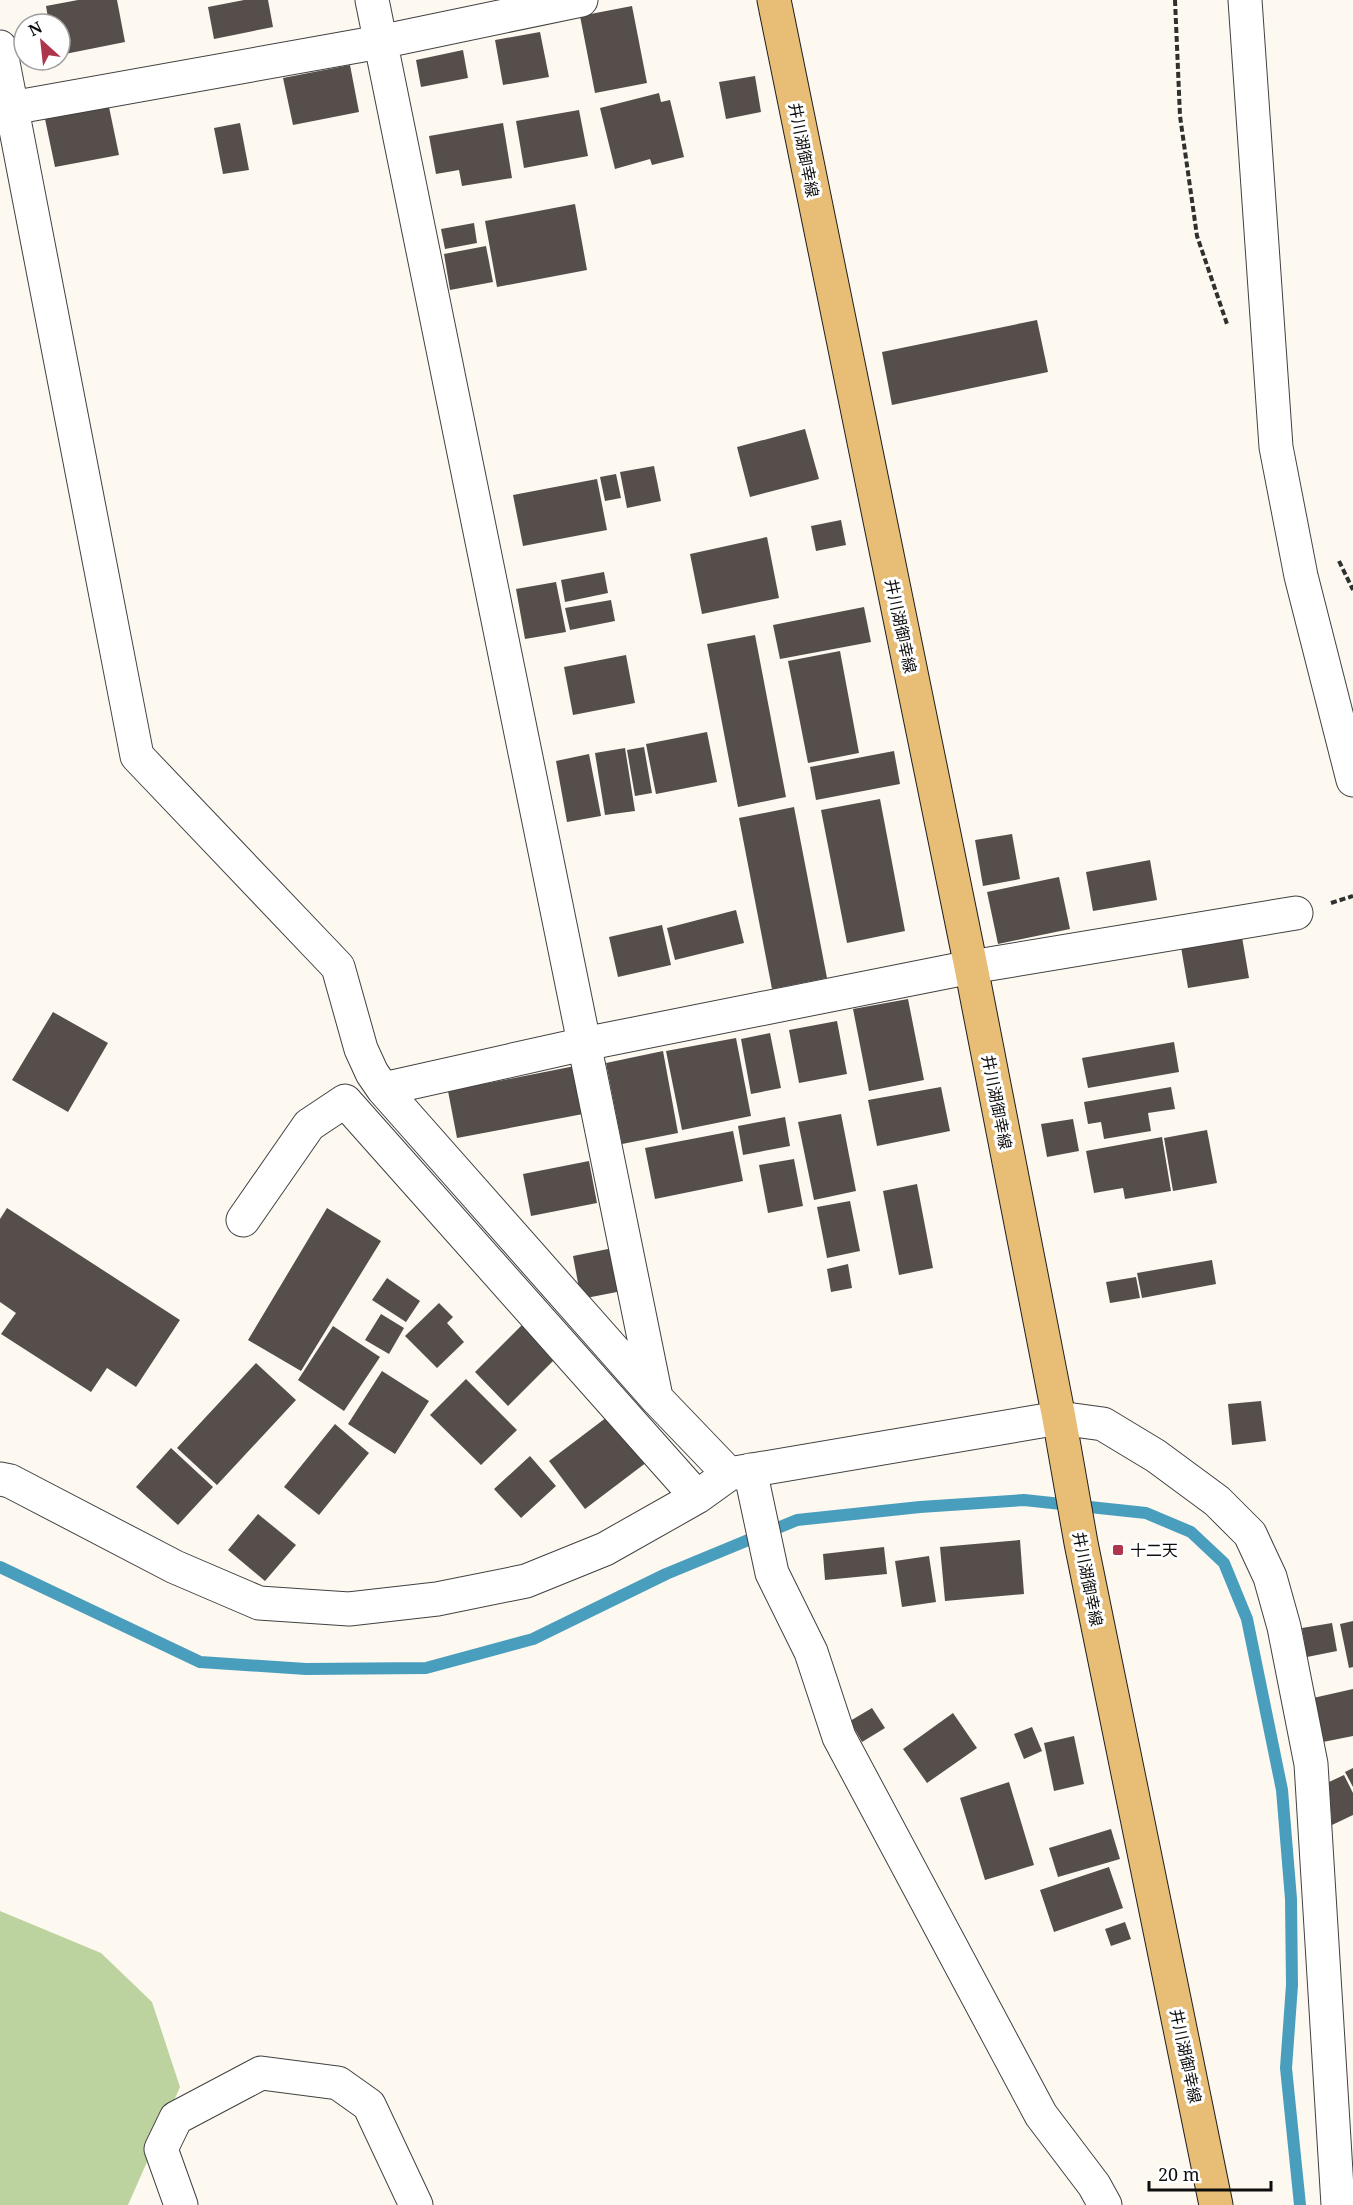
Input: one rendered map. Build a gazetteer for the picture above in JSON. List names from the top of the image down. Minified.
{"streets":{"main road":["井川湖御幸線"]},"places":{"transit":["十二天"]},"scale_bar":"20 m","north":"top left"}
